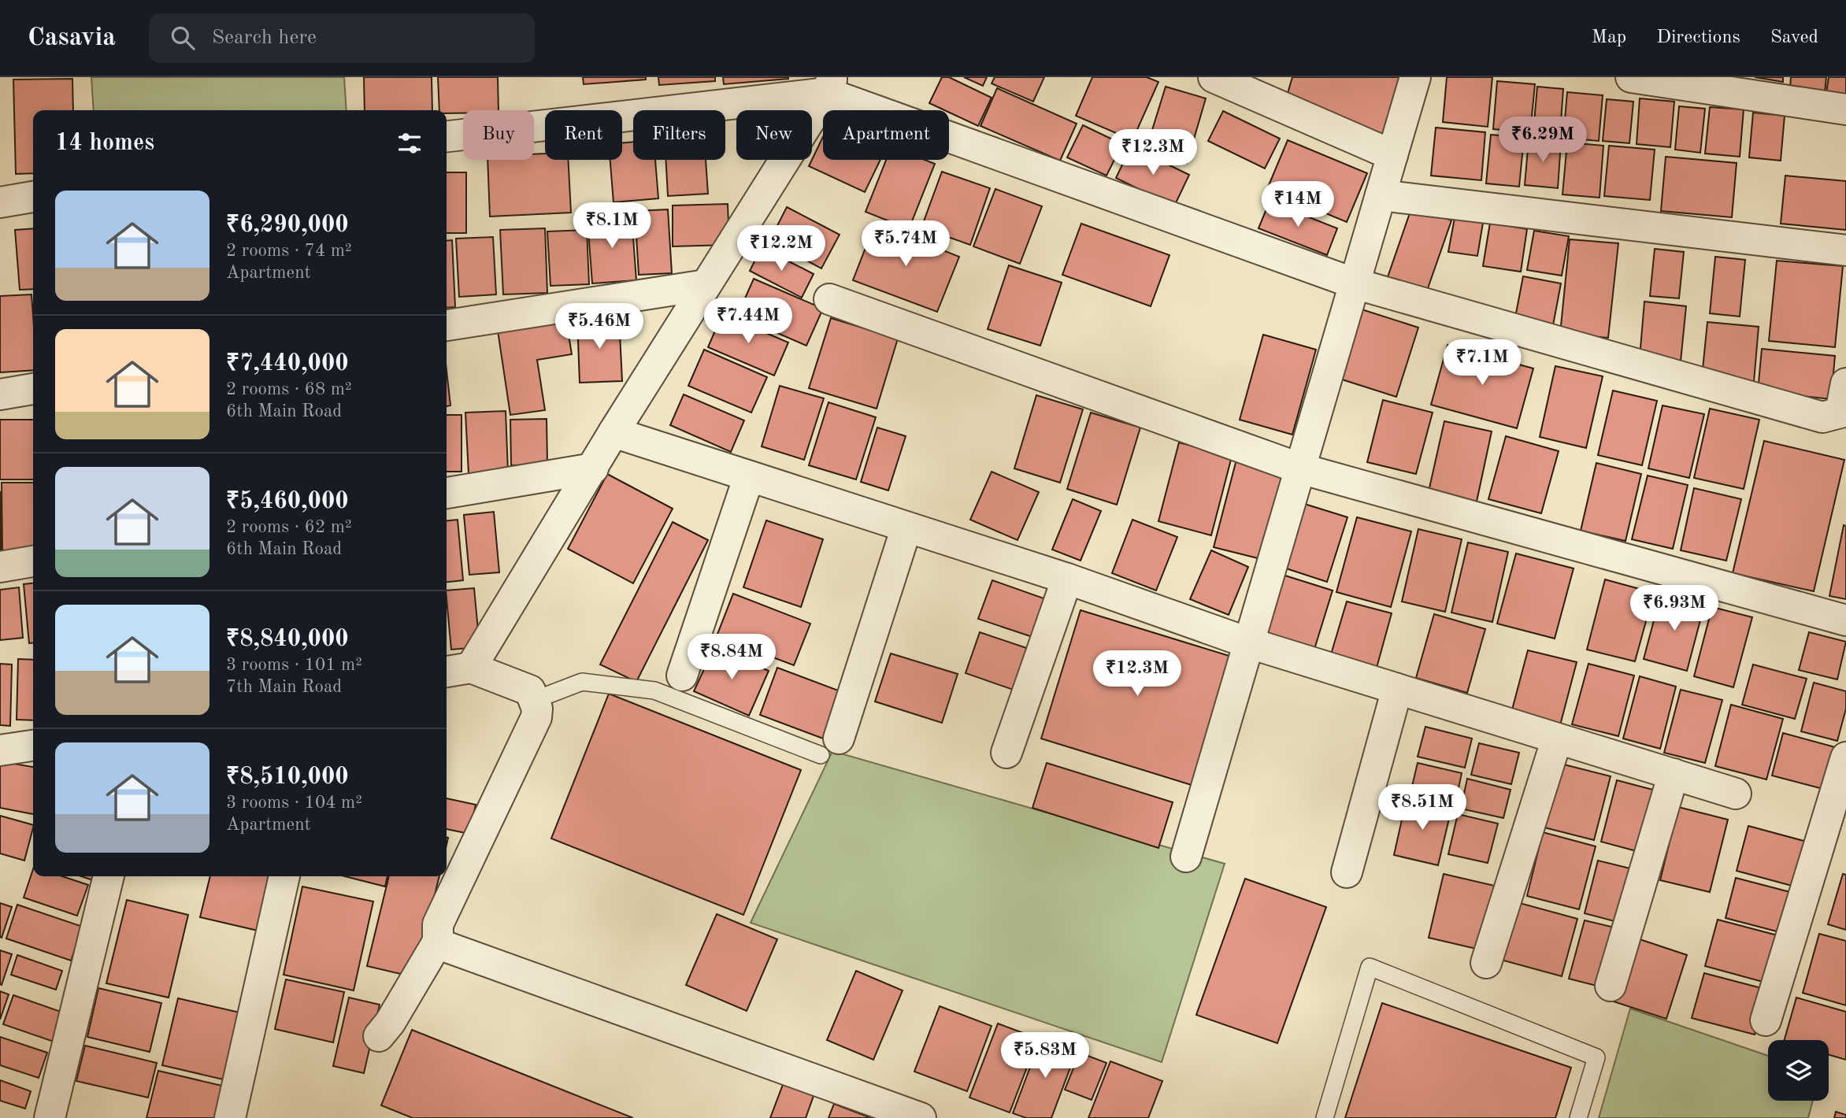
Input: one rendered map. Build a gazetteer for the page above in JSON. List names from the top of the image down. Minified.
{"page":{"header":"Casavia","search":"Search here","nav":["Map","Directions","Saved"],"chip":["Buy","Rent","Filters","New","Apartment"],"heading":"14 homes","price":["₹6.29M","₹12.3M","₹14M","₹8.1M","₹5.74M","₹12.2M","₹7.44M","₹5.46M","₹7.1M","₹6.93M","₹8.84M","₹12.3M","₹8.51M","₹5.83M"],"list":[{"name":"₹6,290,000","note":"2 rooms · 74 m² · Apartment"},{"name":"₹7,440,000","note":"2 rooms · 68 m² · 6th Main Road"},{"name":"₹5,460,000","note":"2 rooms · 62 m² · 6th Main Road"},{"name":"₹8,840,000","note":"3 rooms · 101 m² · 7th Main Road"},{"name":"₹8,510,000","note":"3 rooms · 104 m² · Apartment"}]}}
